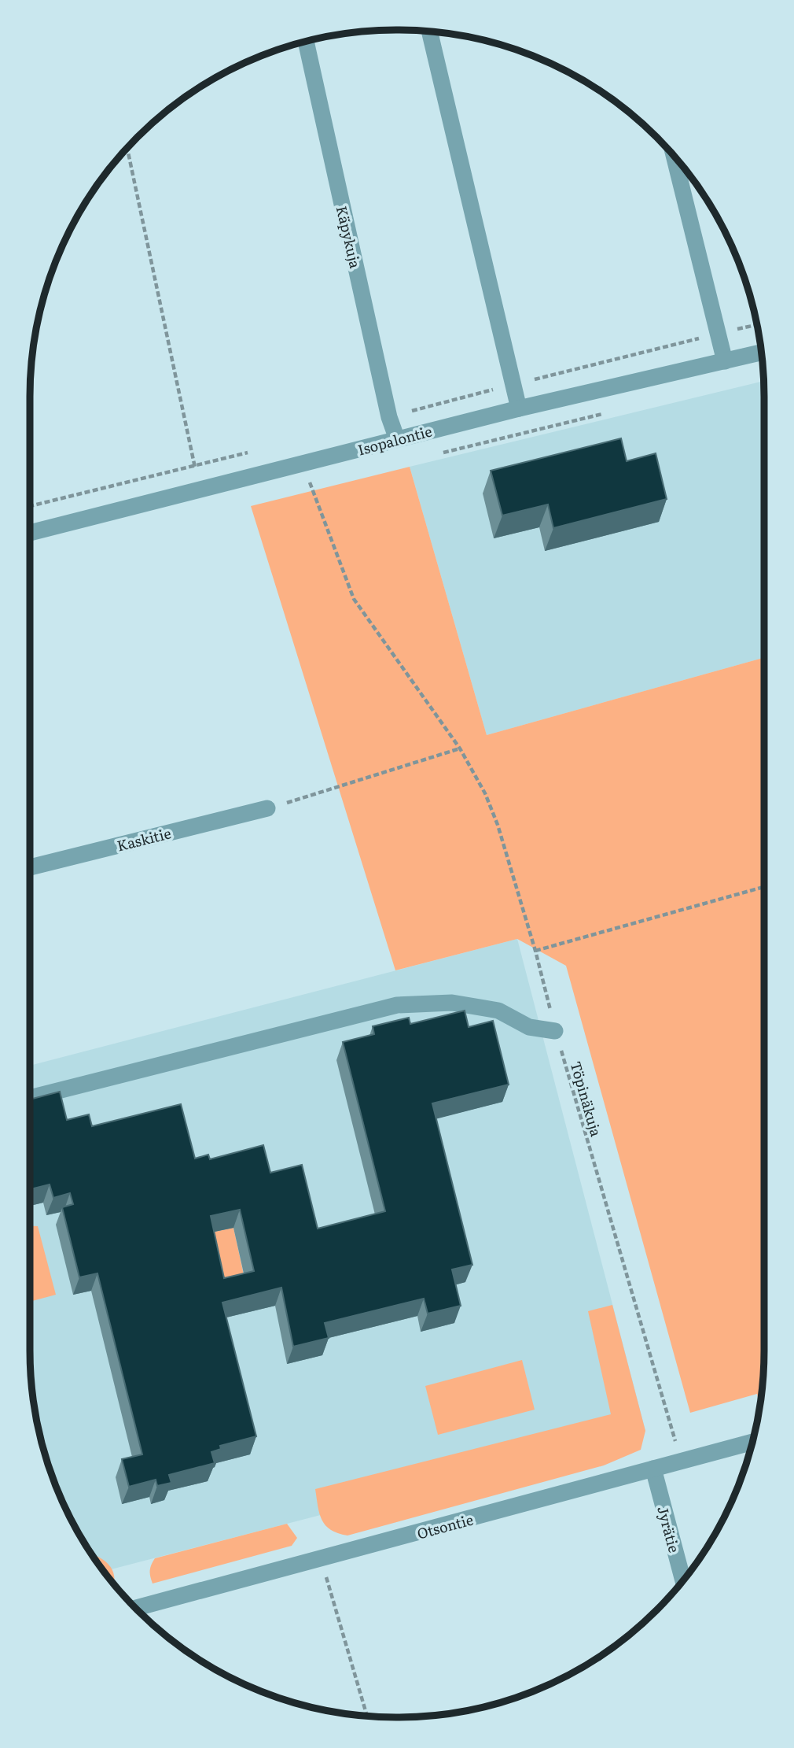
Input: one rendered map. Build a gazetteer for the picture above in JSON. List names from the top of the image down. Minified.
{"streets":{"street":["Käpykuja","Isopalontie","Kaskitie","Otsontie","Jyrätie"],"path":["Töpinäkuja"]},"crossings":[["Käpykuja","Isopalontie"],["Isopalontie","Töpinäkuja"],["Töpinäkuja","Otsontie"],["Otsontie","Jyrätie"]]}
